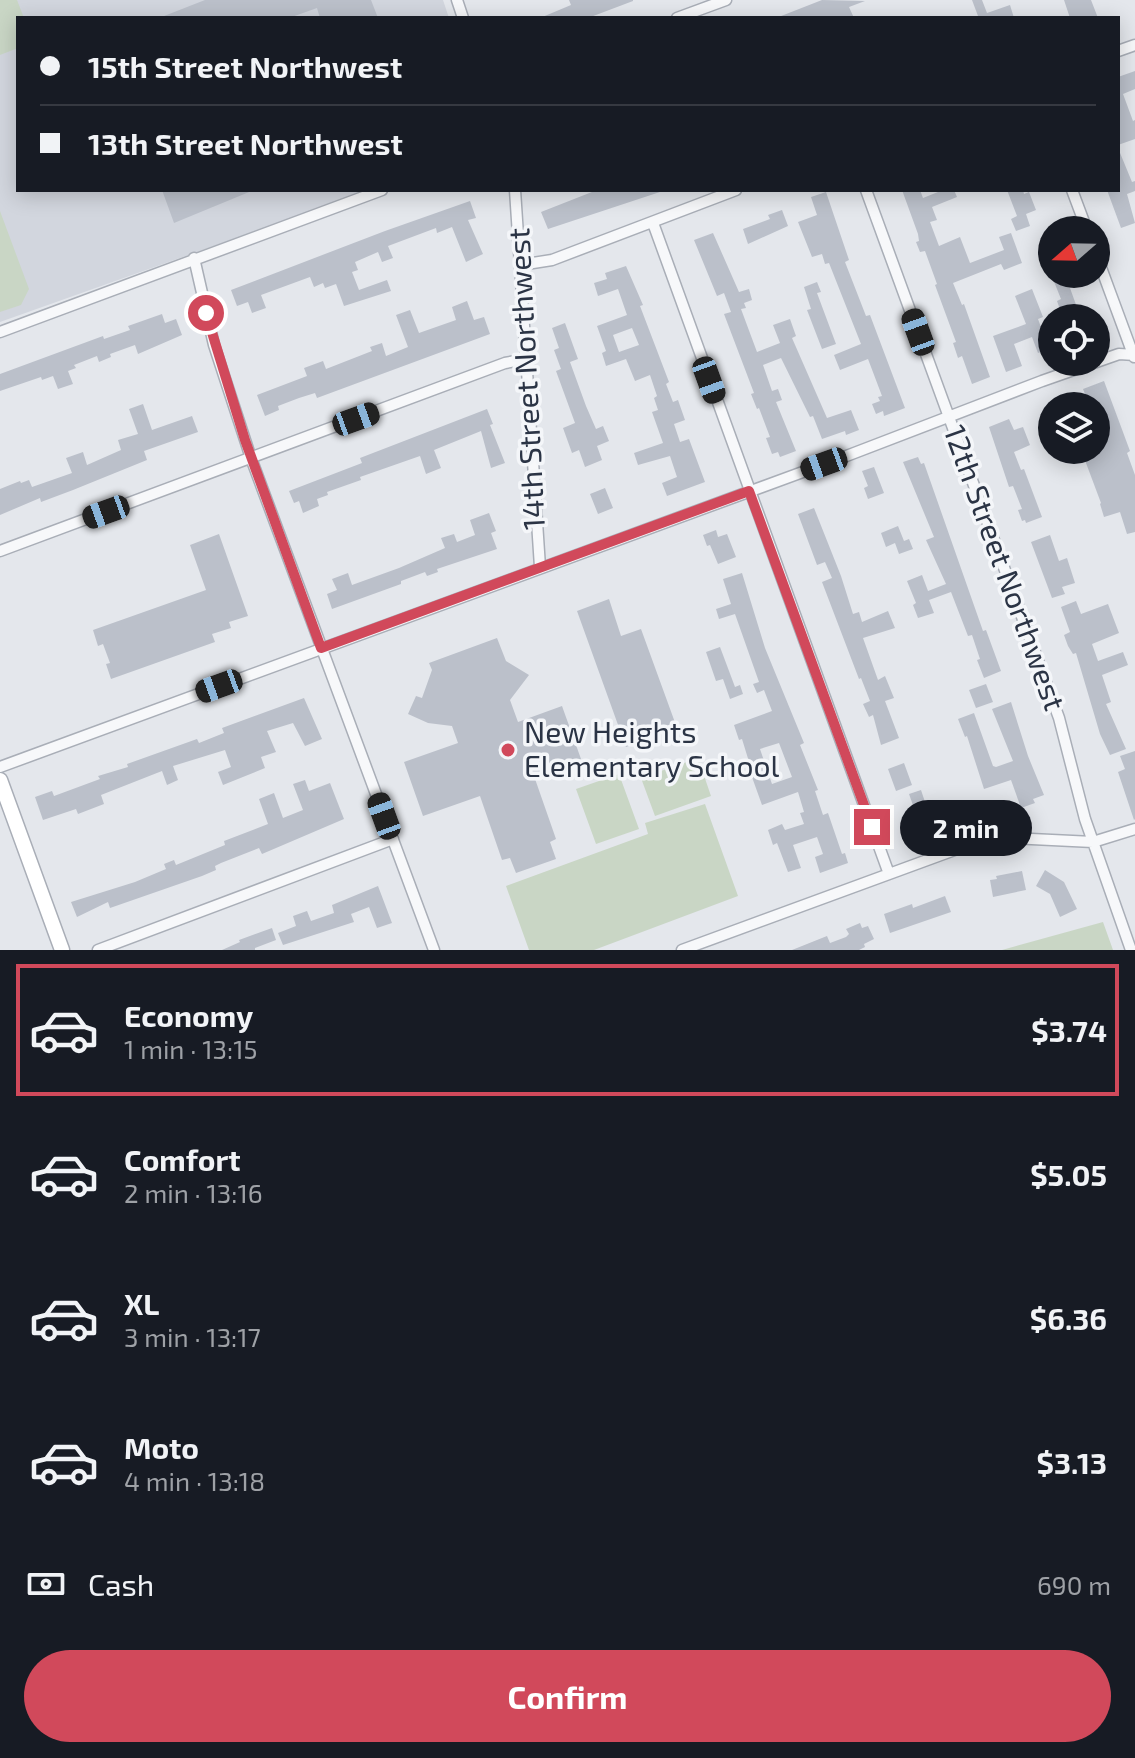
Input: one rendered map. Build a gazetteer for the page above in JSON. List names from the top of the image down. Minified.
{"streets":{"street":["14th Street Northwest","12th Street Northwest"]},"places":["New Heights Elementary School"],"north":"left","page":{"banner":["15th Street Northwest","13th Street Northwest"],"bubble":"2 min","list":[{"name":"Economy","note":"1 min · 13:15","value":"$3.74"},{"name":"Comfort","note":"2 min · 13:16","value":"$5.05"},{"name":"XL","note":"3 min · 13:17","value":"$6.36"},{"name":"Moto","note":"4 min · 13:18","value":"$3.13"}],"pay":["Cash","690 m"],"buttons":"Confirm"}}
